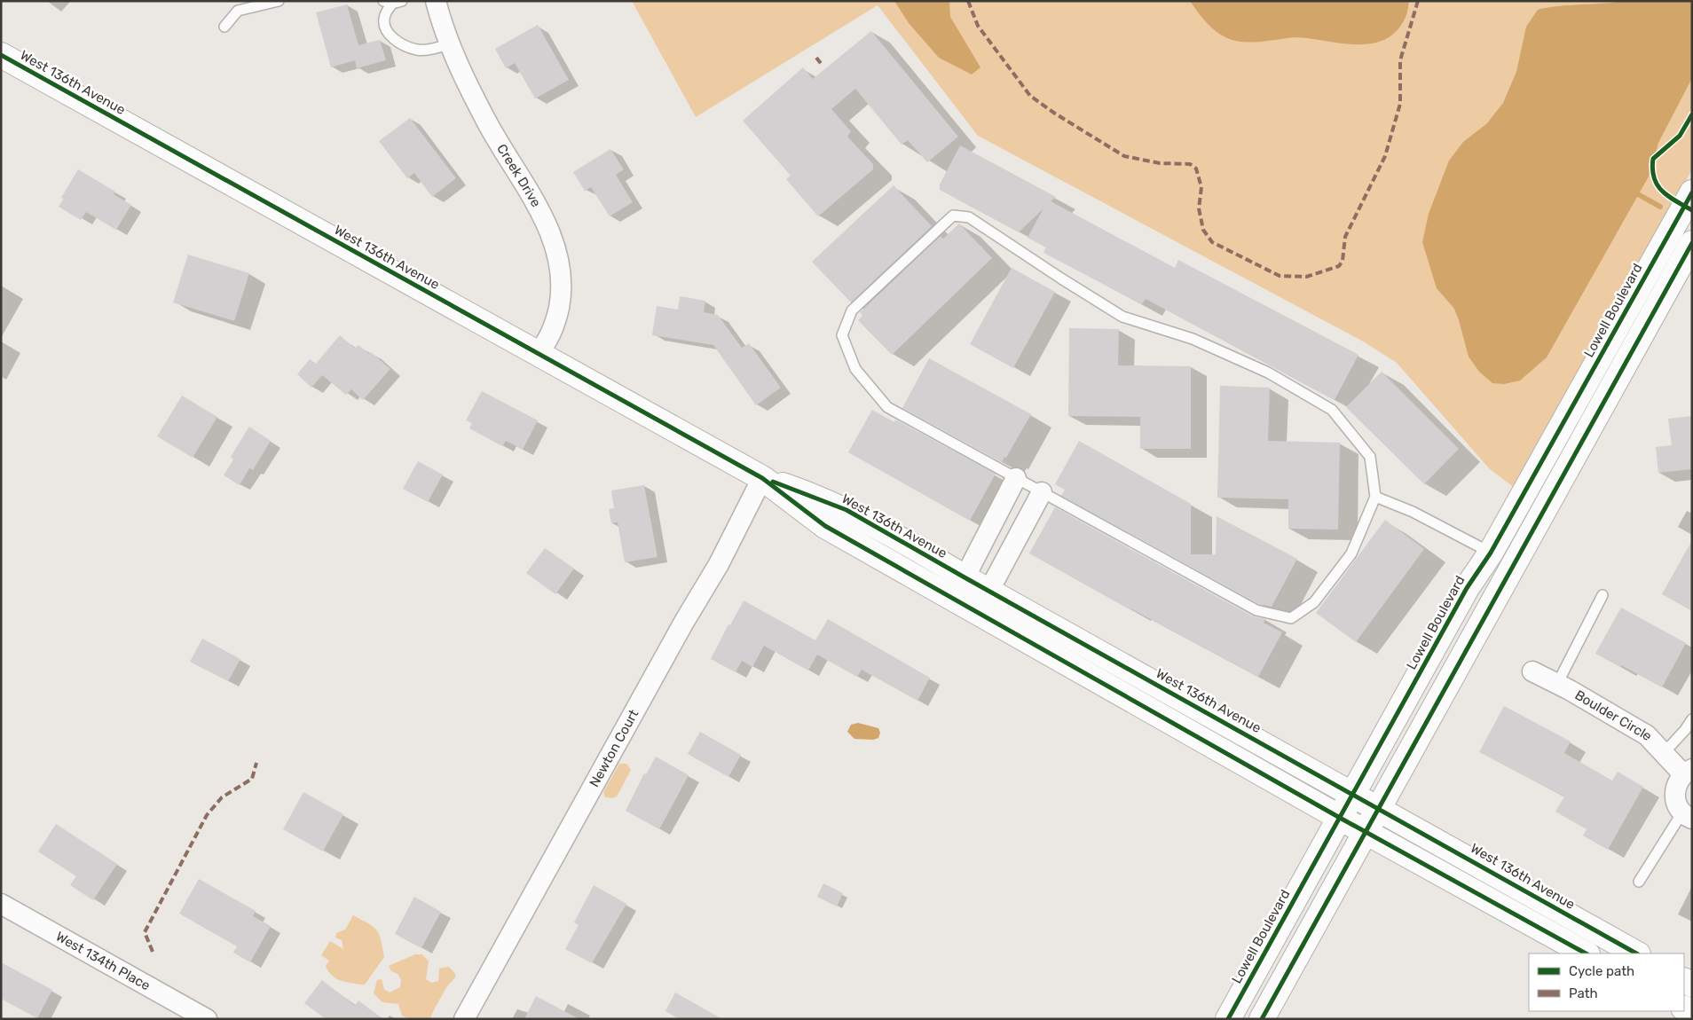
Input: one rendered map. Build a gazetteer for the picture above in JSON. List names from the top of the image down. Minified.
{"streets":{"main road":["West 136th Avenue","Lowell Boulevard"],"street":["Creek Drive","Boulder Circle","Newton Court","West 134th Place"]},"crossings":[["West 136th Avenue","Creek Drive"],["West 136th Avenue","Lowell Boulevard"],["West 136th Avenue","Newton Court"]],"legend":["Cycle path","Path"]}
